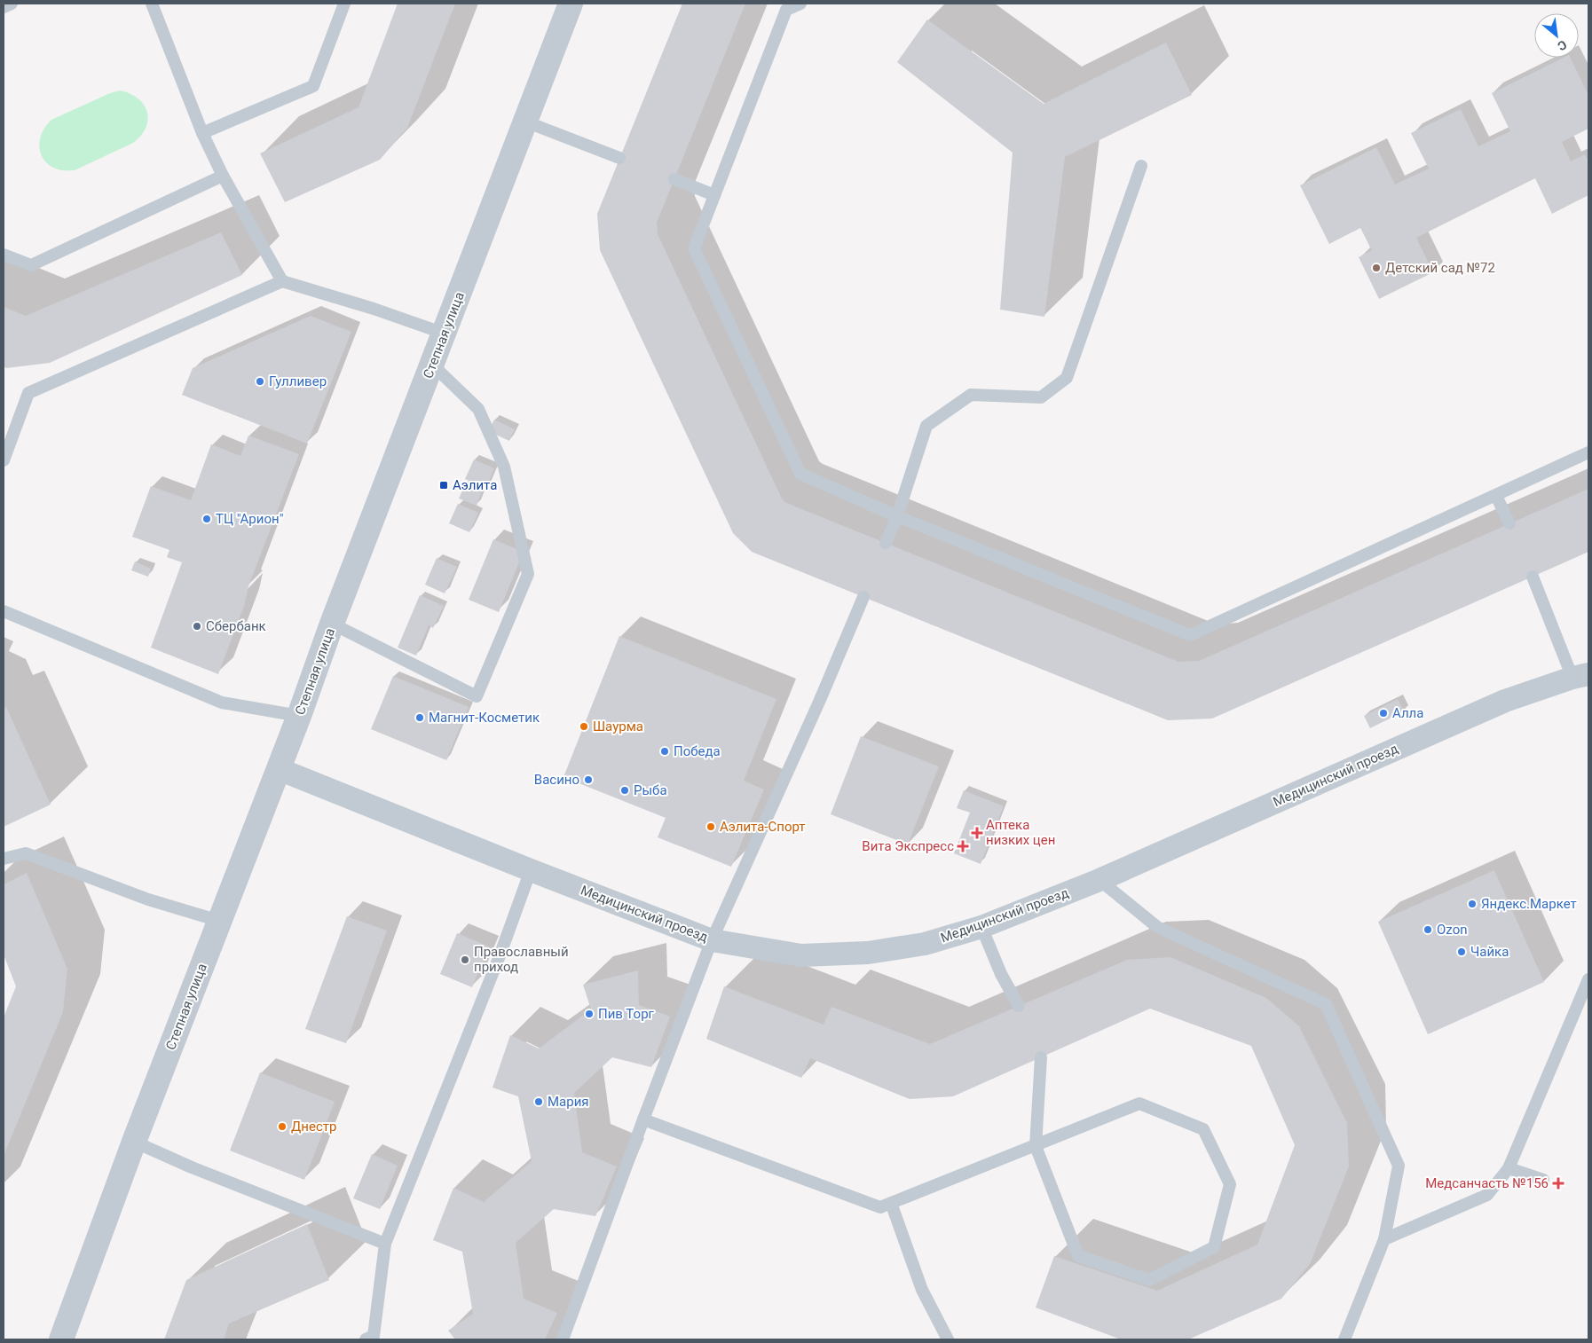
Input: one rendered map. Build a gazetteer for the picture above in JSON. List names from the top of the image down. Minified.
{"streets":{"street":["Степная улица","Медицинский проезд"]},"crossings":[["Степная улица","Медицинский проезд"]],"places":{"other":["Детский сад №72","Гулливер","ТЦ \"Арион\"","Сбербанк","Алла","Магнит-Косметик","Шаурма","Победа","Васино","Рыба","Аэлита-Спорт","Яндекс.Маркет","Ozon","Чайка","Православный приход","Пив Торг","Мария","Днестр"],"transit":["Аэлита"],"health":["Аптека низких цен","Вита Экспресс","Медсанчасть №156"]},"north":"bottom right"}
